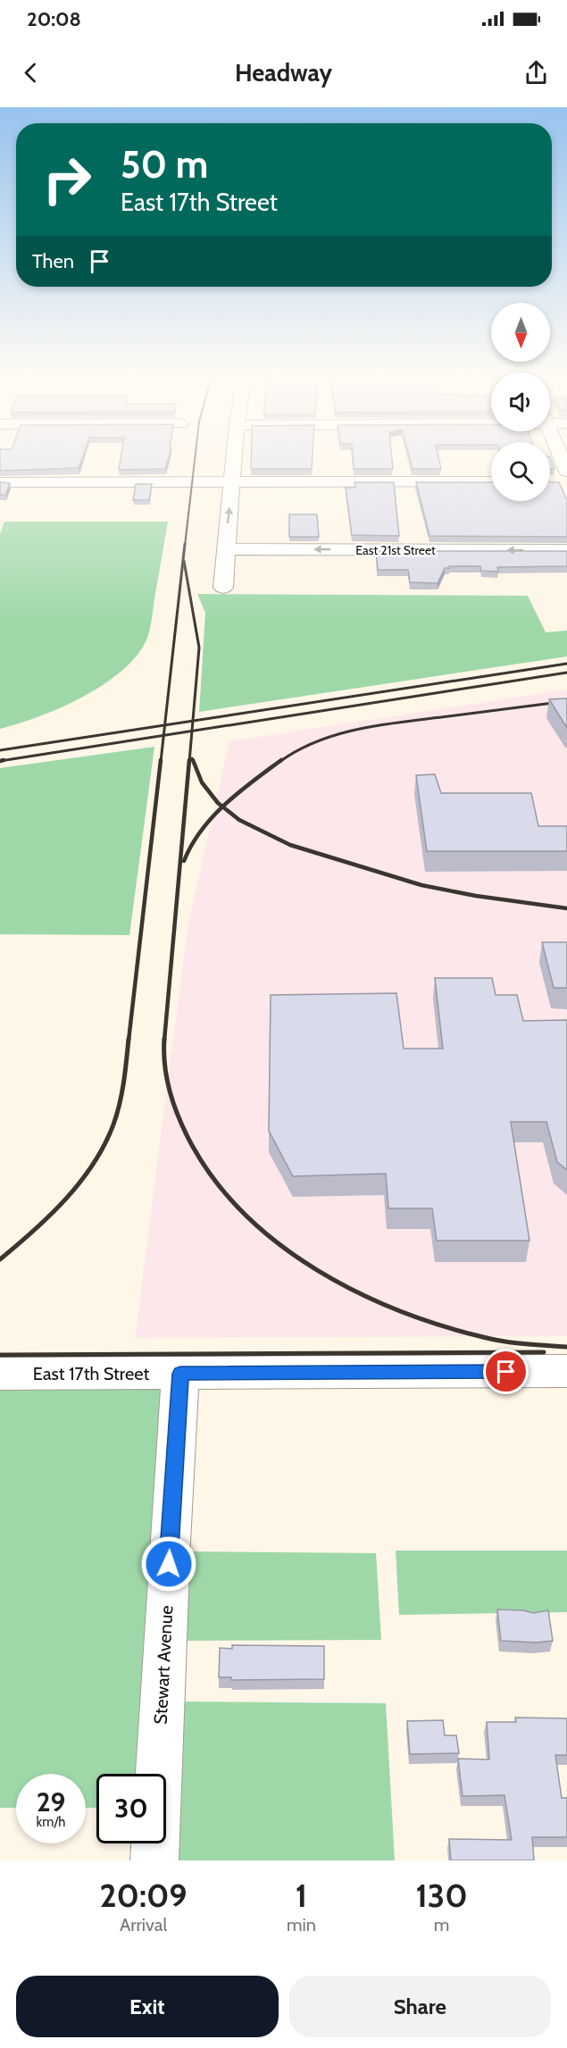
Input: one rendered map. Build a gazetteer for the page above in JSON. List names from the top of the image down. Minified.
{"streets":{"street":["East 21st Street","East 17th Street","Stewart Avenue"]},"crossings":[["East 17th Street","Stewart Avenue"]],"north":"bottom","page":{"status":"20:08","header":"Headway","turn":["50 m","East 17th Street"],"then":"Then","speed":"29 km/h","limit":"30","eta":["20:09","Arrival","1","min","130","m"],"buttons":["Exit","Share"]}}
